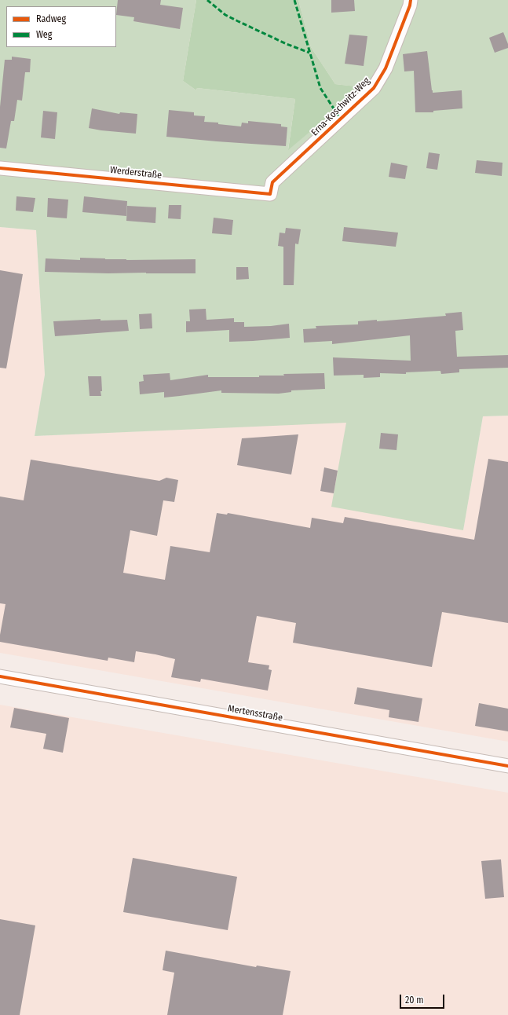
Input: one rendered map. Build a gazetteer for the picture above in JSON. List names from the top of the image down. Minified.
{"streets":{"street":["Erna-Koschwitz-Weg","Werderstraße","Mertensstraße"]},"crossings":[["Erna-Koschwitz-Weg","Werderstraße"]],"legend":["Radweg","Weg"],"scale_bar":"20 m"}
